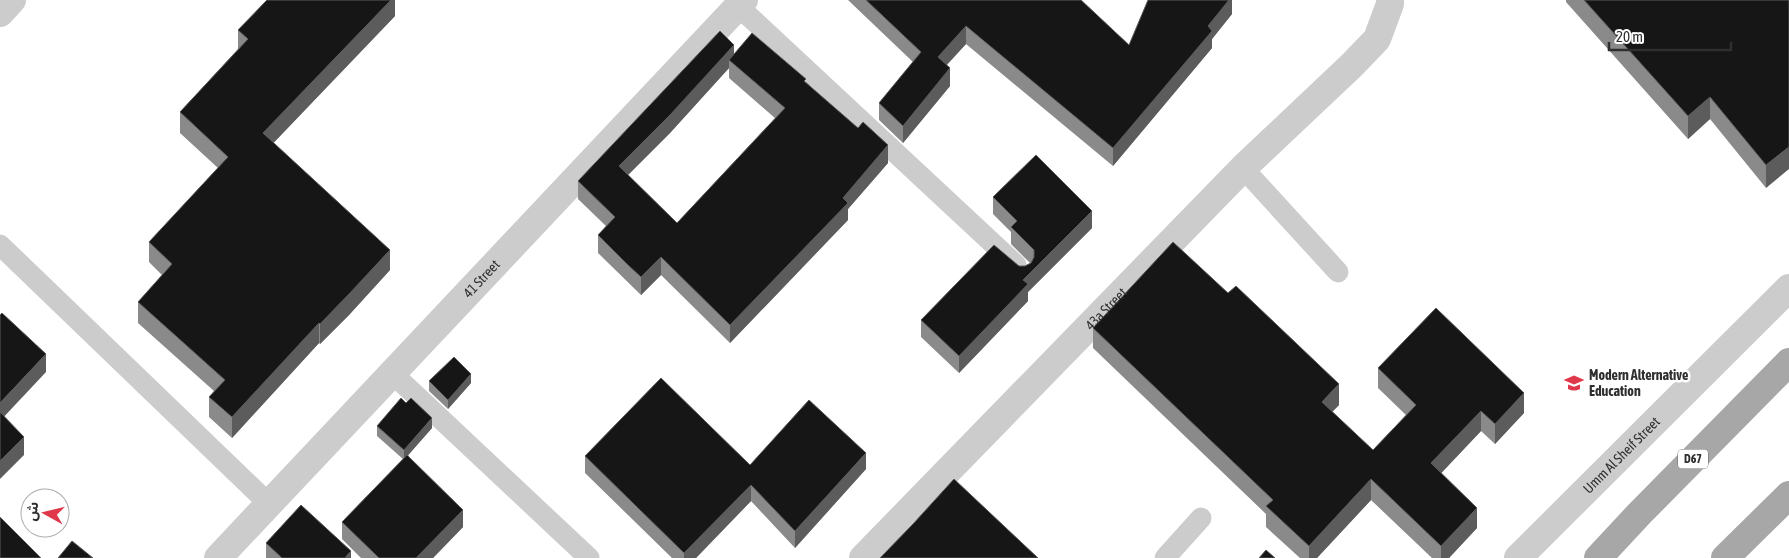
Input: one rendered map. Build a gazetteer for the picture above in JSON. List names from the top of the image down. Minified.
{"streets":{"main road":["D67"],"street":["41 Street","43a Street","Umm Al Sheif Street"]},"places":{"school or university":["Modern Alternative Education"]},"scale_bar":"20 m","north":"left"}
